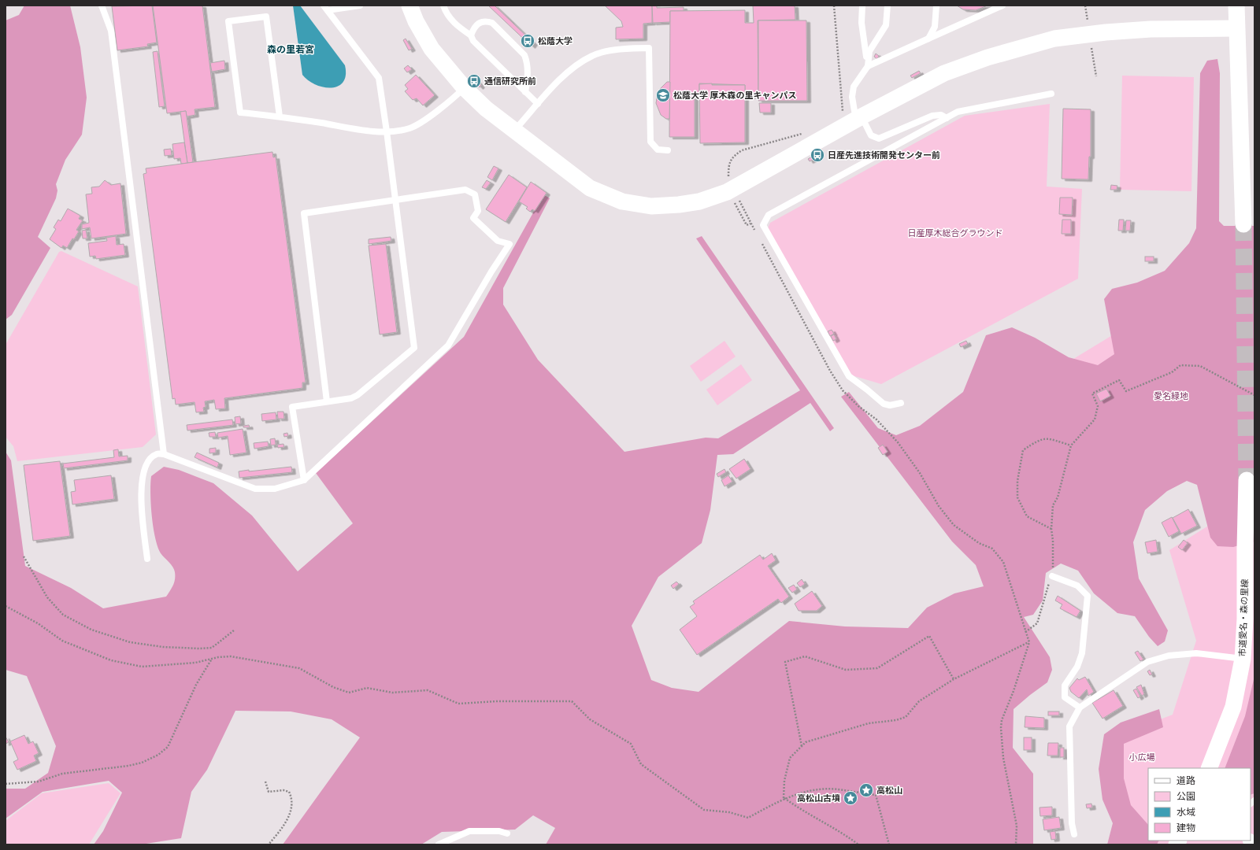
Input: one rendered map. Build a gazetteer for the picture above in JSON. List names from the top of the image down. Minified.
{"streets":{"street":["市道愛名・森の里線"]},"districts":["森の里若宮"],"parks":["日産厚木総合グラウンド","愛名緑地","小広場"],"places":{"bus stop":["松蔭大学","通信研究所前","日産先進技術開発センター前"],"school or university":["松蔭大学 厚木森の里キャンパス"],"place":["高松山","高松山古墳"]},"legend":["道路","公園","水域","建物"]}
